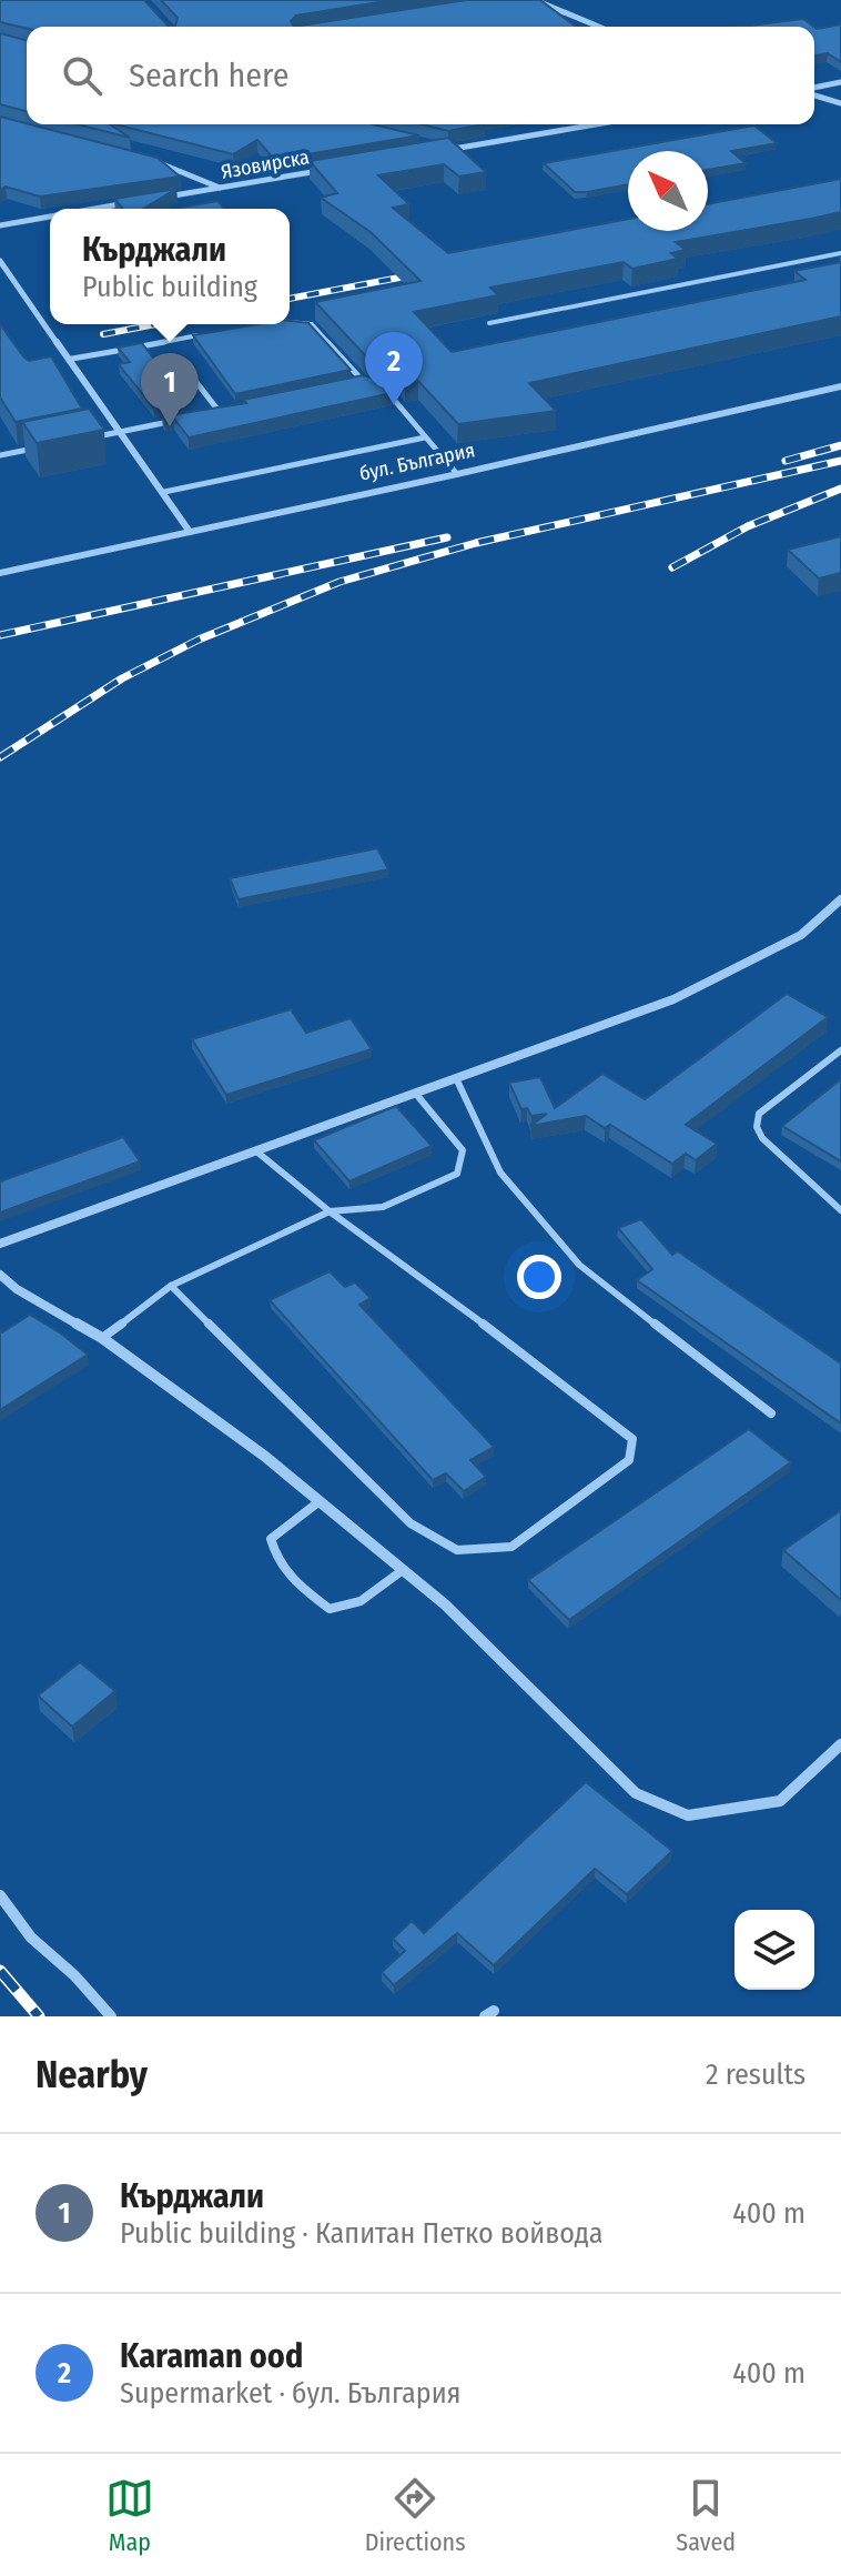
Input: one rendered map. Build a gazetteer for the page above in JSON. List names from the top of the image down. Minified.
{"streets":{"street":["Язовирска","бул. България"]},"north":"top left","page":{"search":"Search here","popup":["Кърджали","Public building"],"pins":["2","1"],"heading":["Nearby","2 results"],"list":[{"mark":"1","name":"Кърджали","note":"Public building · Капитан Петко войвода","value":"400 m"},{"mark":"2","name":"Karaman ood","note":"Supermarket · бул. България","value":"400 m"}],"nav":["Map","Directions","Saved"]}}
